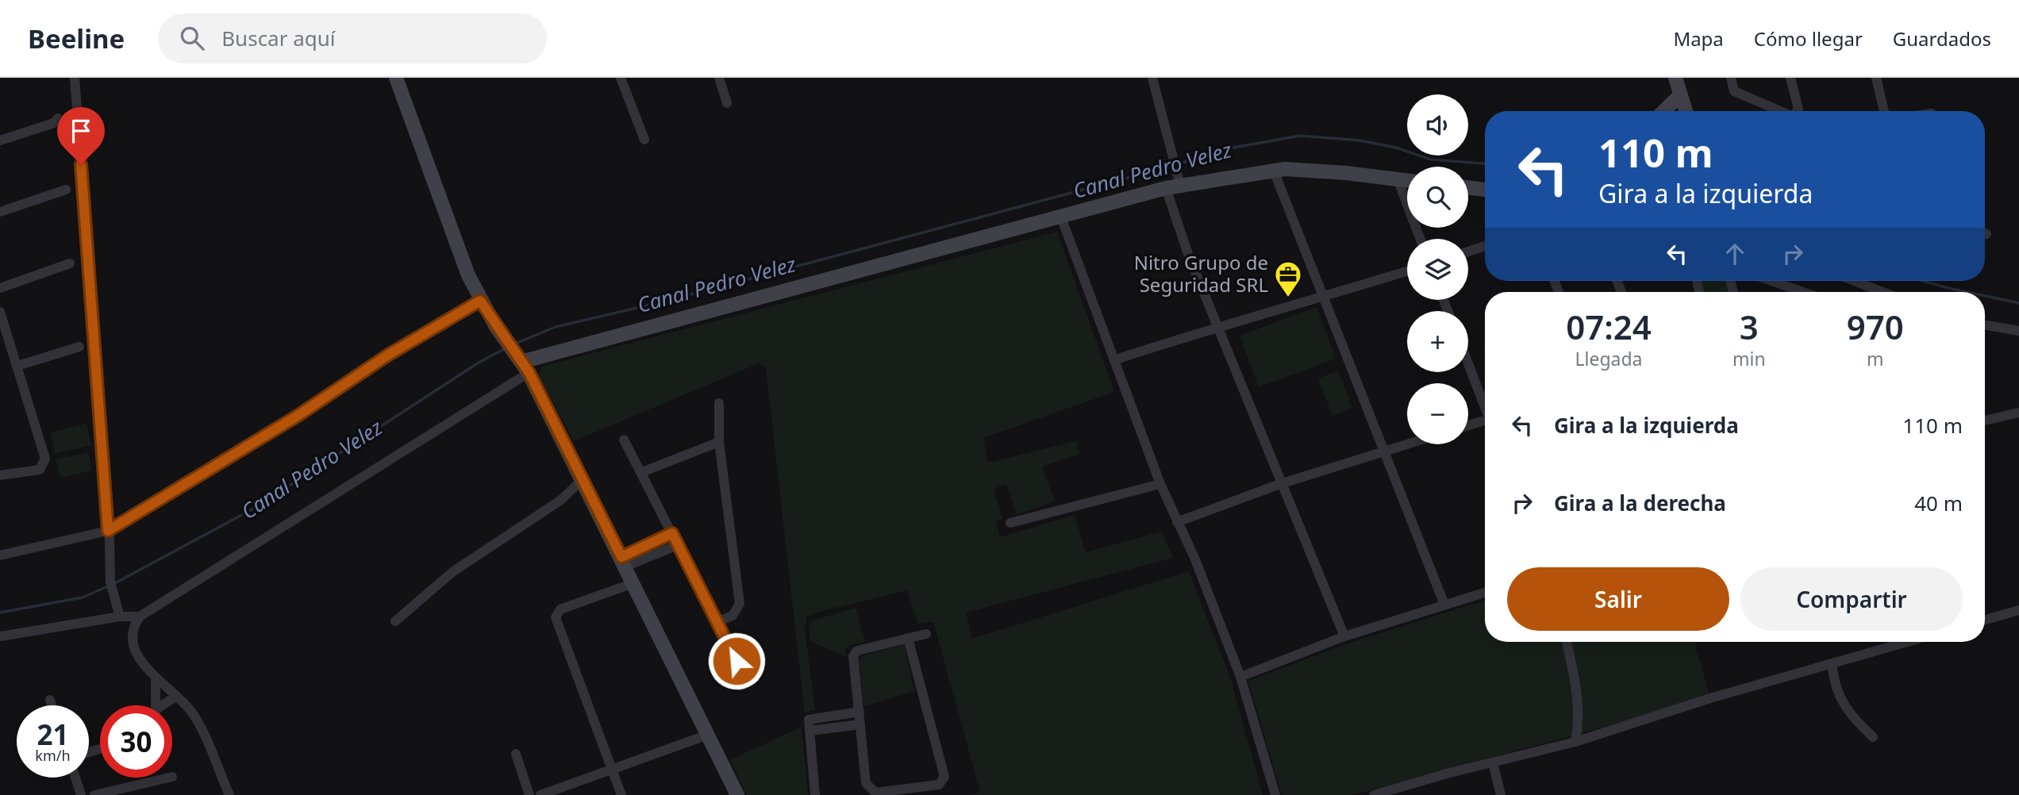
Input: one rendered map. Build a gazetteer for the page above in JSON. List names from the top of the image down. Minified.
{"water":["Canal Pedro Velez"],"places":{"office":["Nitro Grupo de Seguridad SRL"]},"page":{"header":"Beeline","search":"Buscar aquí","nav":["Mapa","Cómo llegar","Guardados"],"map_buttons":["+","−"],"turn":["110 m","Gira a la izquierda"],"eta":["07:24","Llegada","3","min","970","m"],"list":[{"name":"Gira a la izquierda","value":"110 m"},{"name":"Gira a la derecha","value":"40 m"}],"buttons":["Salir","Compartir"],"speed":"21 km/h","limit":"30"}}
